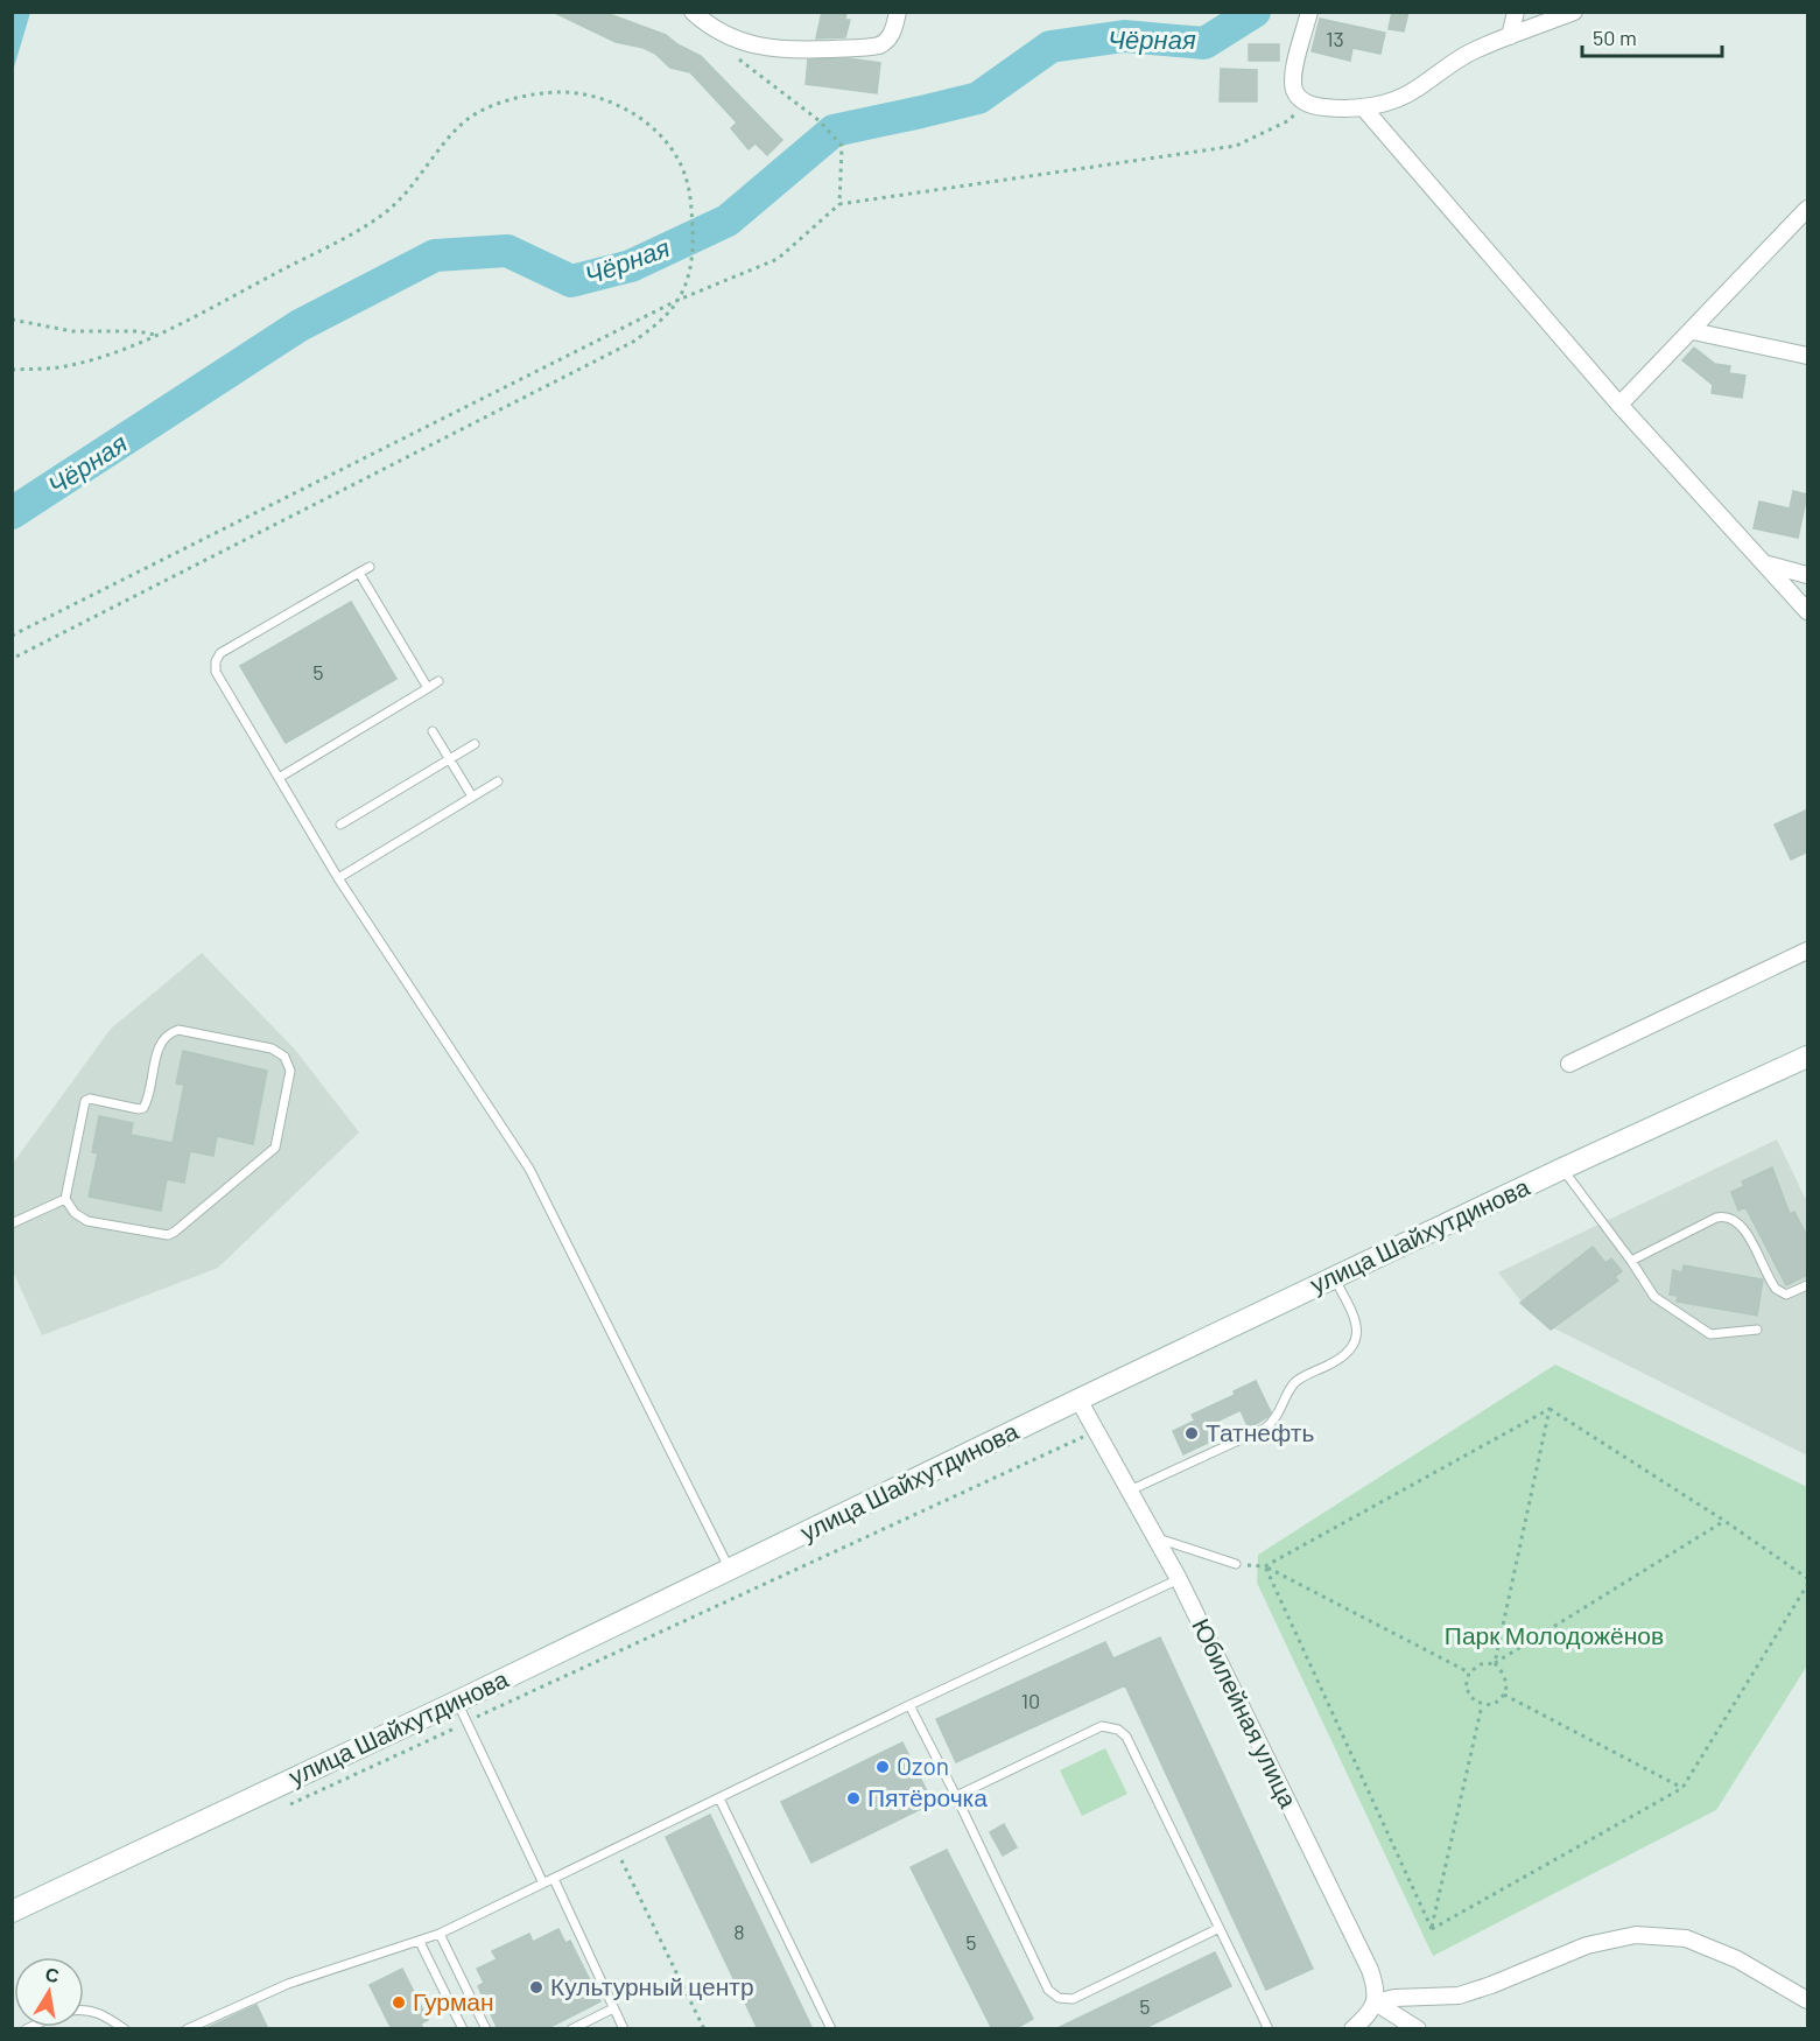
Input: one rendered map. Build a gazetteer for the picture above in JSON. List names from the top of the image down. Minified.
{"streets":{"main road":["улица Шайхутдинова"],"street":["Юбилейная улица"]},"crossings":[["улица Шайхутдинова","Юбилейная улица"]],"water":["Чёрная"],"parks":["Парк Молодожёнов"],"places":["Татнефть","Ozon","Пятёрочка","Культурный центр","Гурман"],"house_numbers":["13","5","10","8","5","5"],"scale_bar":"50 m","north":"top"}
